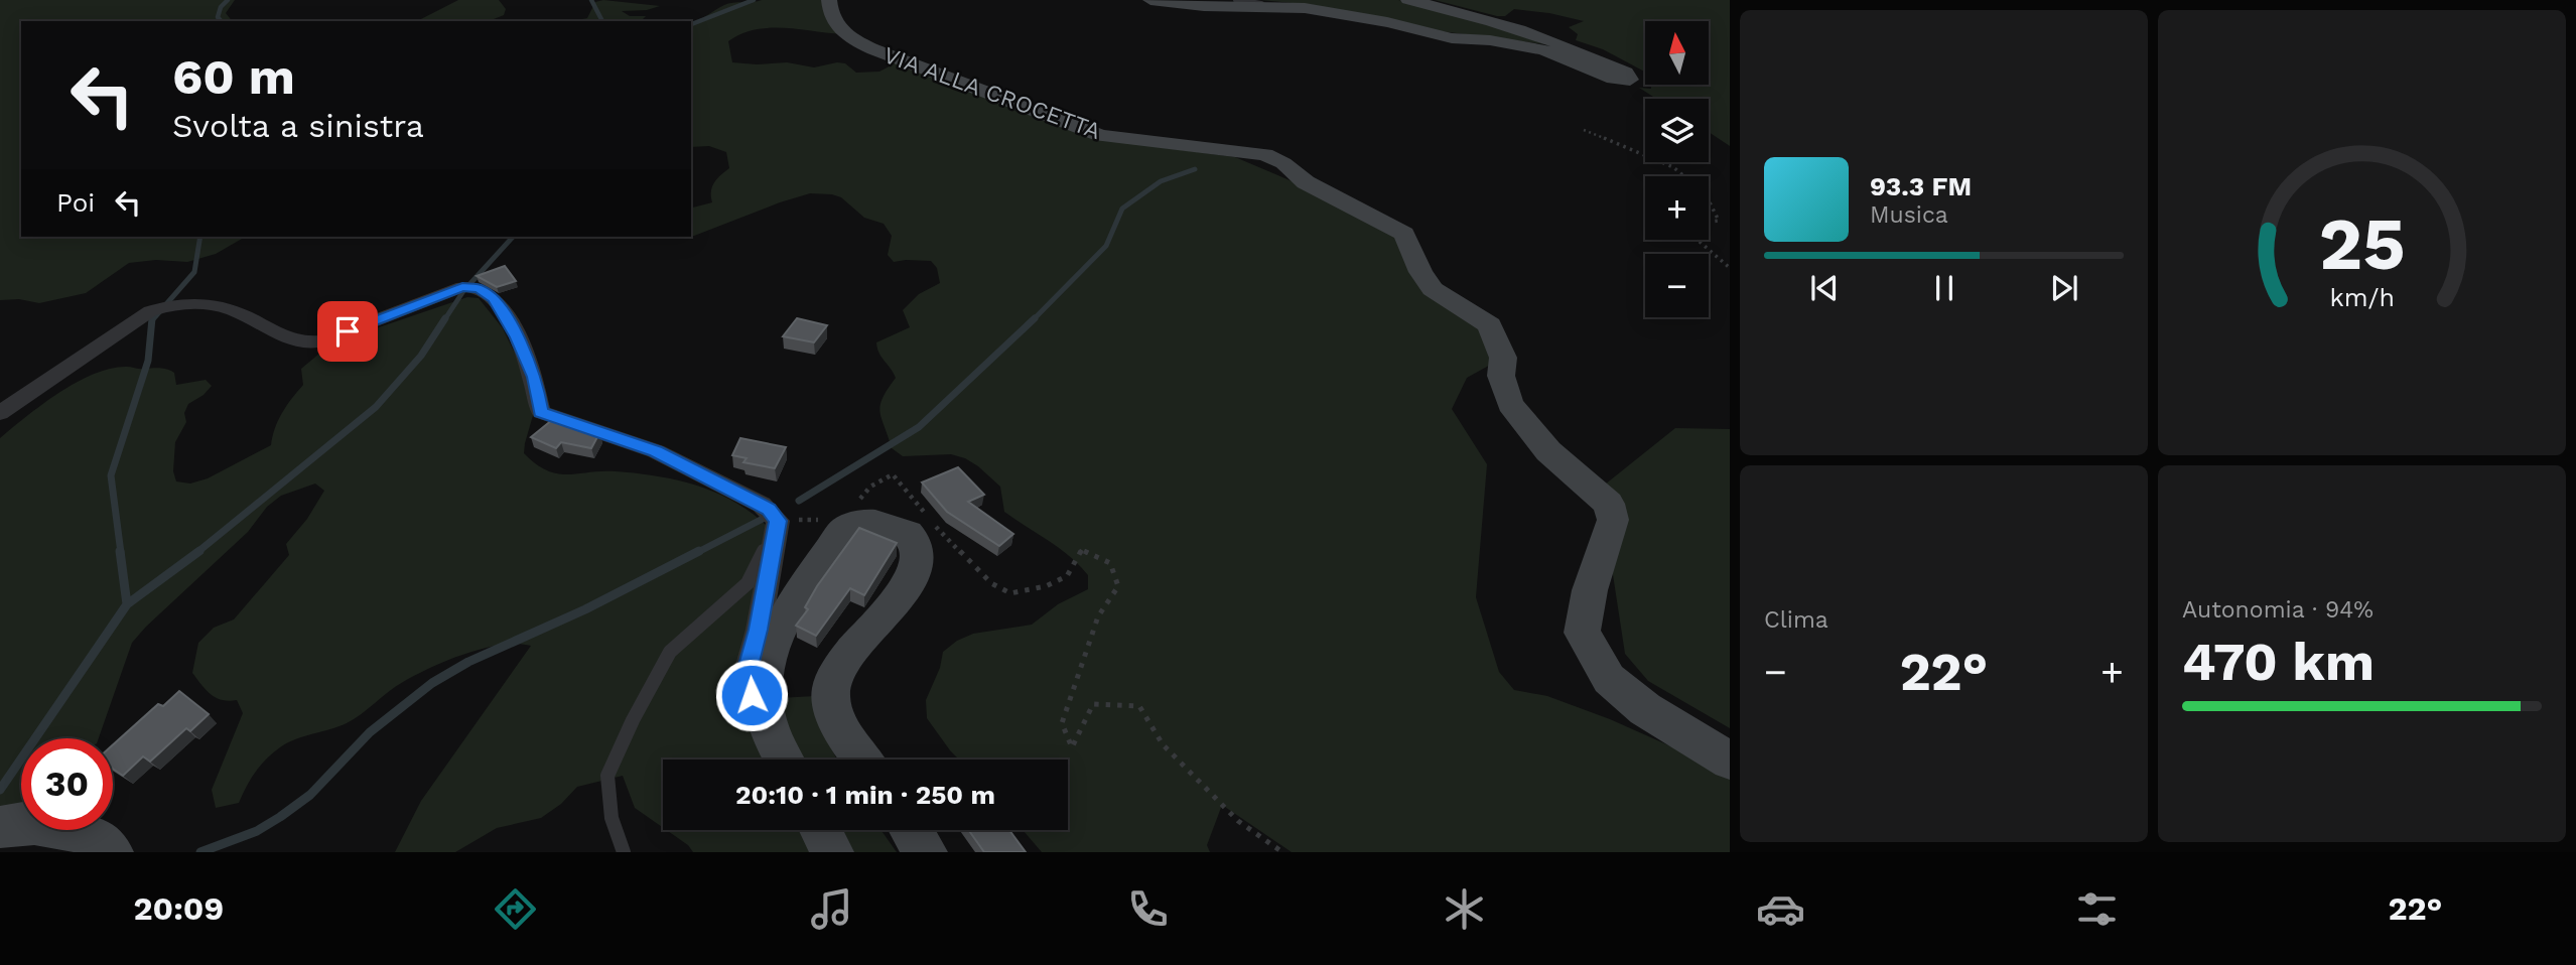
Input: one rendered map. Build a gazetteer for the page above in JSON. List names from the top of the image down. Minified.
{"streets":{"street":["VIA ALLA CROCETTA"]},"north":"top","page":{"map_buttons":["+","−"],"turn":["60 m","Svolta a sinistra"],"song":["93.3 FM","Musica"],"then":"Poi","tile":["Clima",["Autonomia · 94%","470 km"]],"heat":["−","22°","+"],"limit":"30","trip":"20:10 · 1 min · 250 m","tabs":["20:09","22°"],"gauge":["25","km/h"]}}
